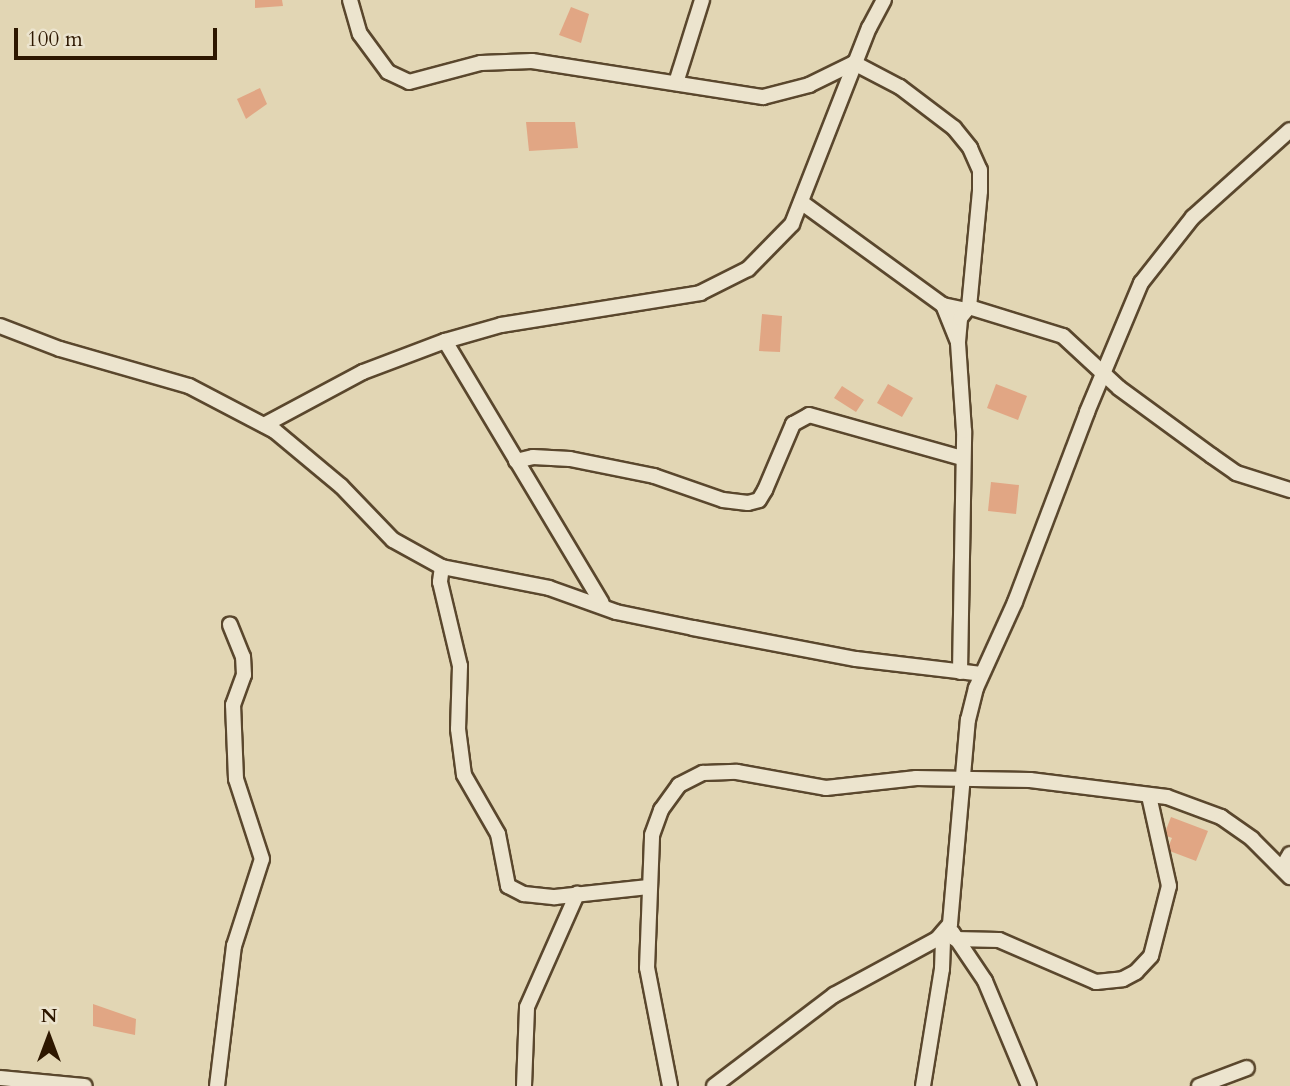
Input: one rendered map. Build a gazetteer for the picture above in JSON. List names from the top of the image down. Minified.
{"scale_bar":"100 m","north":"top"}
